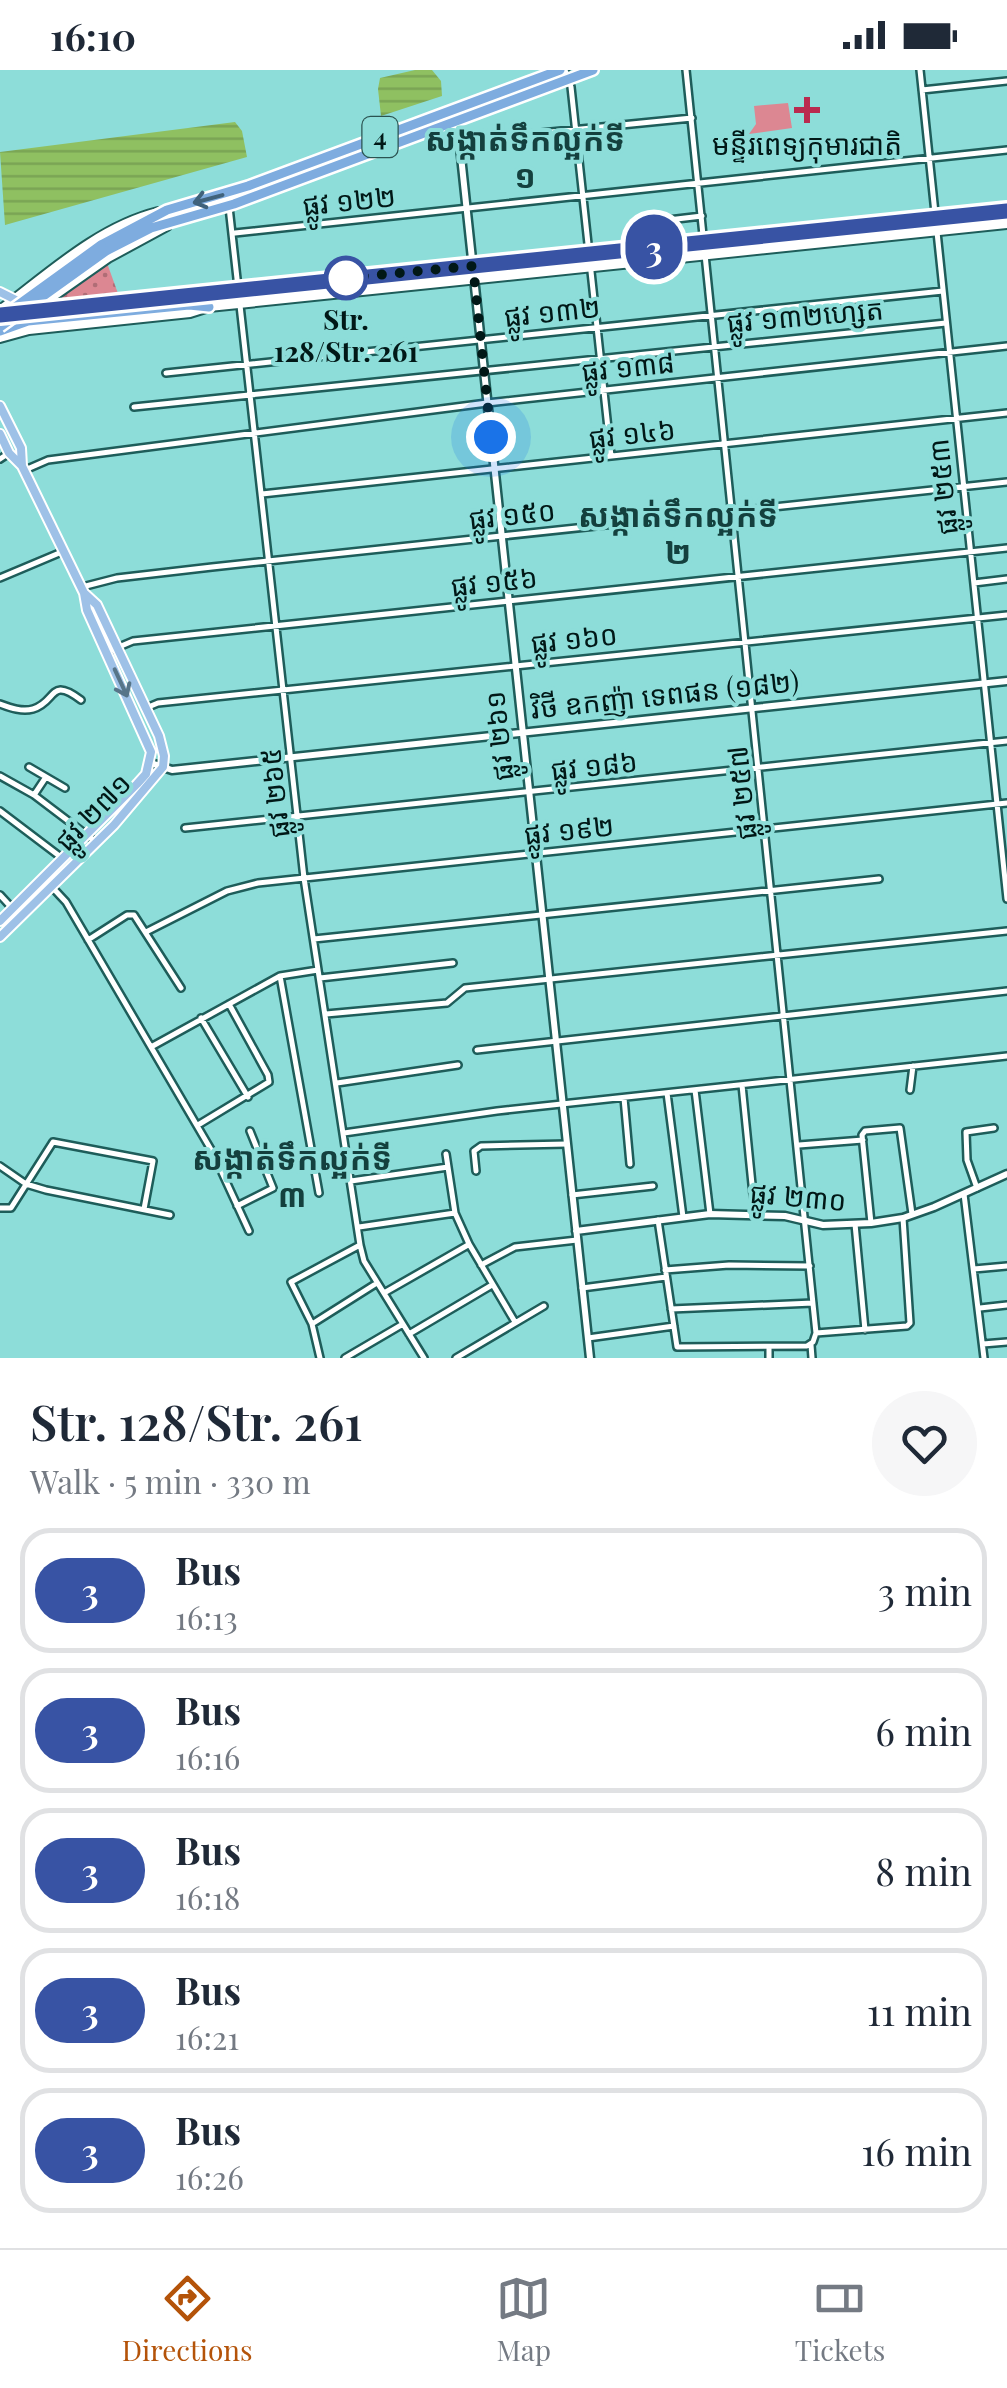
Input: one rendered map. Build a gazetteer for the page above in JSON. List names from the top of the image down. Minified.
{"streets":{"highway":["4"],"main road":["ផ្លូវ ២៧១"],"street":["ផ្លូវ ១២២","ផ្លូវ ១៣២","ផ្លូវ ១៣២ហ្សេត","ផ្លូវ ១៣៨","ផ្លូវ ១៤៦","ផ្លូវ ២៥៣","ផ្លូវ ១៥០","ផ្លូវ ១៥៦","ផ្លូវ ១៦០","វិថី ឧកញ៉ា ទេពផន (១៨២)","ផ្លូវ ២៦១","ផ្លូវ ១៨៦","ផ្លូវ ២៦៥","ផ្លូវ ២៥៧","ផ្លូវ ១៩២","ផ្លូវ ២៣០"]},"crossings":[["4","ផ្លូវ ២៦១"],["4","ផ្លូវ ២៦៥"],["ផ្លូវ ១២២","ផ្លូវ ២៥៣"],["ផ្លូវ ១២២","ផ្លូវ ២៦១"],["ផ្លូវ ១២២","ផ្លូវ ២៦៥"],["ផ្លូវ ១២២","ផ្លូវ ២៥៧"],["ផ្លូវ ១៣២","ផ្លូវ ២៥៣"],["ផ្លូវ ១៣២","ផ្លូវ ២៦១"],["ផ្លូវ ១៣២","ផ្លូវ ២៦៥"],["ផ្លូវ ១៣២","ផ្លូវ ២៥៧"],["ផ្លូវ ១៣២ហ្សេត","ផ្លូវ ២៥៣"],["ផ្លូវ ១៣២ហ្សេត","ផ្លូវ ២៦១"],["ផ្លូវ ១៣២ហ្សេត","ផ្លូវ ២៦៥"],["ផ្លូវ ១៣២ហ្សេត","ផ្លូវ ២៥៧"],["ផ្លូវ ១៣៨","ផ្លូវ ២៥៣"],["ផ្លូវ ១៣៨","ផ្លូវ ២៦១"],["ផ្លូវ ១៣៨","ផ្លូវ ២៦៥"],["ផ្លូវ ១៣៨","ផ្លូវ ២៥៧"],["ផ្លូវ ១៣៨","ផ្លូវ ២៧១"],["ផ្លូវ ១៤៦","ផ្លូវ ២៥៣"],["ផ្លូវ ១៤៦","ផ្លូវ ២៦១"],["ផ្លូវ ១៤៦","ផ្លូវ ២៦៥"],["ផ្លូវ ១៤៦","ផ្លូវ ២៥៧"],["ផ្លូវ ២៥៣","ផ្លូវ ១៥០"],["ផ្លូវ ២៥៣","ផ្លូវ ១៥៦"],["ផ្លូវ ២៥៣","ផ្លូវ ១៦០"],["ផ្លូវ ២៥៣","វិថី ឧកញ៉ា ទេពផន (១៨២)"],["ផ្លូវ ២៥៣","ផ្លូវ ១៨៦"],["ផ្លូវ ២៥៣","ផ្លូវ ១៩២"],["ផ្លូវ ១៥០","ផ្លូវ ២៦១"],["ផ្លូវ ១៥០","ផ្លូវ ២៦៥"],["ផ្លូវ ១៥០","ផ្លូវ ២៥៧"],["ផ្លូវ ១៥០","ផ្លូវ ២៧១"],["ផ្លូវ ១៥៦","ផ្លូវ ២៦១"],["ផ្លូវ ១៥៦","ផ្លូវ ២៦៥"],["ផ្លូវ ១៥៦","ផ្លូវ ២៥៧"],["ផ្លូវ ១៥៦","ផ្លូវ ២៧១"],["ផ្លូវ ១៦០","ផ្លូវ ២៦១"],["ផ្លូវ ១៦០","ផ្លូវ ២៦៥"],["ផ្លូវ ១៦០","ផ្លូវ ២៥៧"],["ផ្លូវ ១៦០","ផ្លូវ ២៧១"],["វិថី ឧកញ៉ា ទេពផន (១៨២)","ផ្លូវ ២៦១"],["វិថី ឧកញ៉ា ទេពផន (១៨២)","ផ្លូវ ២៦៥"],["វិថី ឧកញ៉ា ទេពផន (១៨២)","ផ្លូវ ២៥៧"],["វិថី ឧកញ៉ា ទេពផន (១៨២)","ផ្លូវ ២៧១"],["ផ្លូវ ២៦១","ផ្លូវ ១៨៦"],["ផ្លូវ ២៦១","ផ្លូវ ១៩២"],["ផ្លូវ ២៦១","ផ្លូវ ២៣០"],["ផ្លូវ ១៨៦","ផ្លូវ ២៦៥"],["ផ្លូវ ១៨៦","ផ្លូវ ២៥៧"],["ផ្លូវ ២៦៥","ផ្លូវ ១៩២"],["ផ្លូវ ២៥៧","ផ្លូវ ១៩២"],["ផ្លូវ ២៥៧","ផ្លូវ ២៣០"]],"districts":["សង្កាត់ទឹកល្អក់ទី ១","សង្កាត់ទឹកល្អក់ទី ២","សង្កាត់ទឹកល្អក់ទី ៣"],"places":{"health":["មន្ទីរពេទ្យកុមារជាតិ"],"other":["Str. 128/Str. 261"]},"lines":["bus line 3"],"page":{"status":"16:10","on_map":"3","heading":["Str. 128/Str. 261","Walk · 5 min · 330 m"],"list":[{"mark":"3","name":"Bus","note":"16:13","value":"3 min"},{"mark":"3","name":"Bus","note":"16:16","value":"6 min"},{"mark":"3","name":"Bus","note":"16:18","value":"8 min"},{"mark":"3","name":"Bus","note":"16:21","value":"11 min"},{"mark":"3","name":"Bus","note":"16:26","value":"16 min"}],"tabs":["Directions","Map","Tickets"]}}
